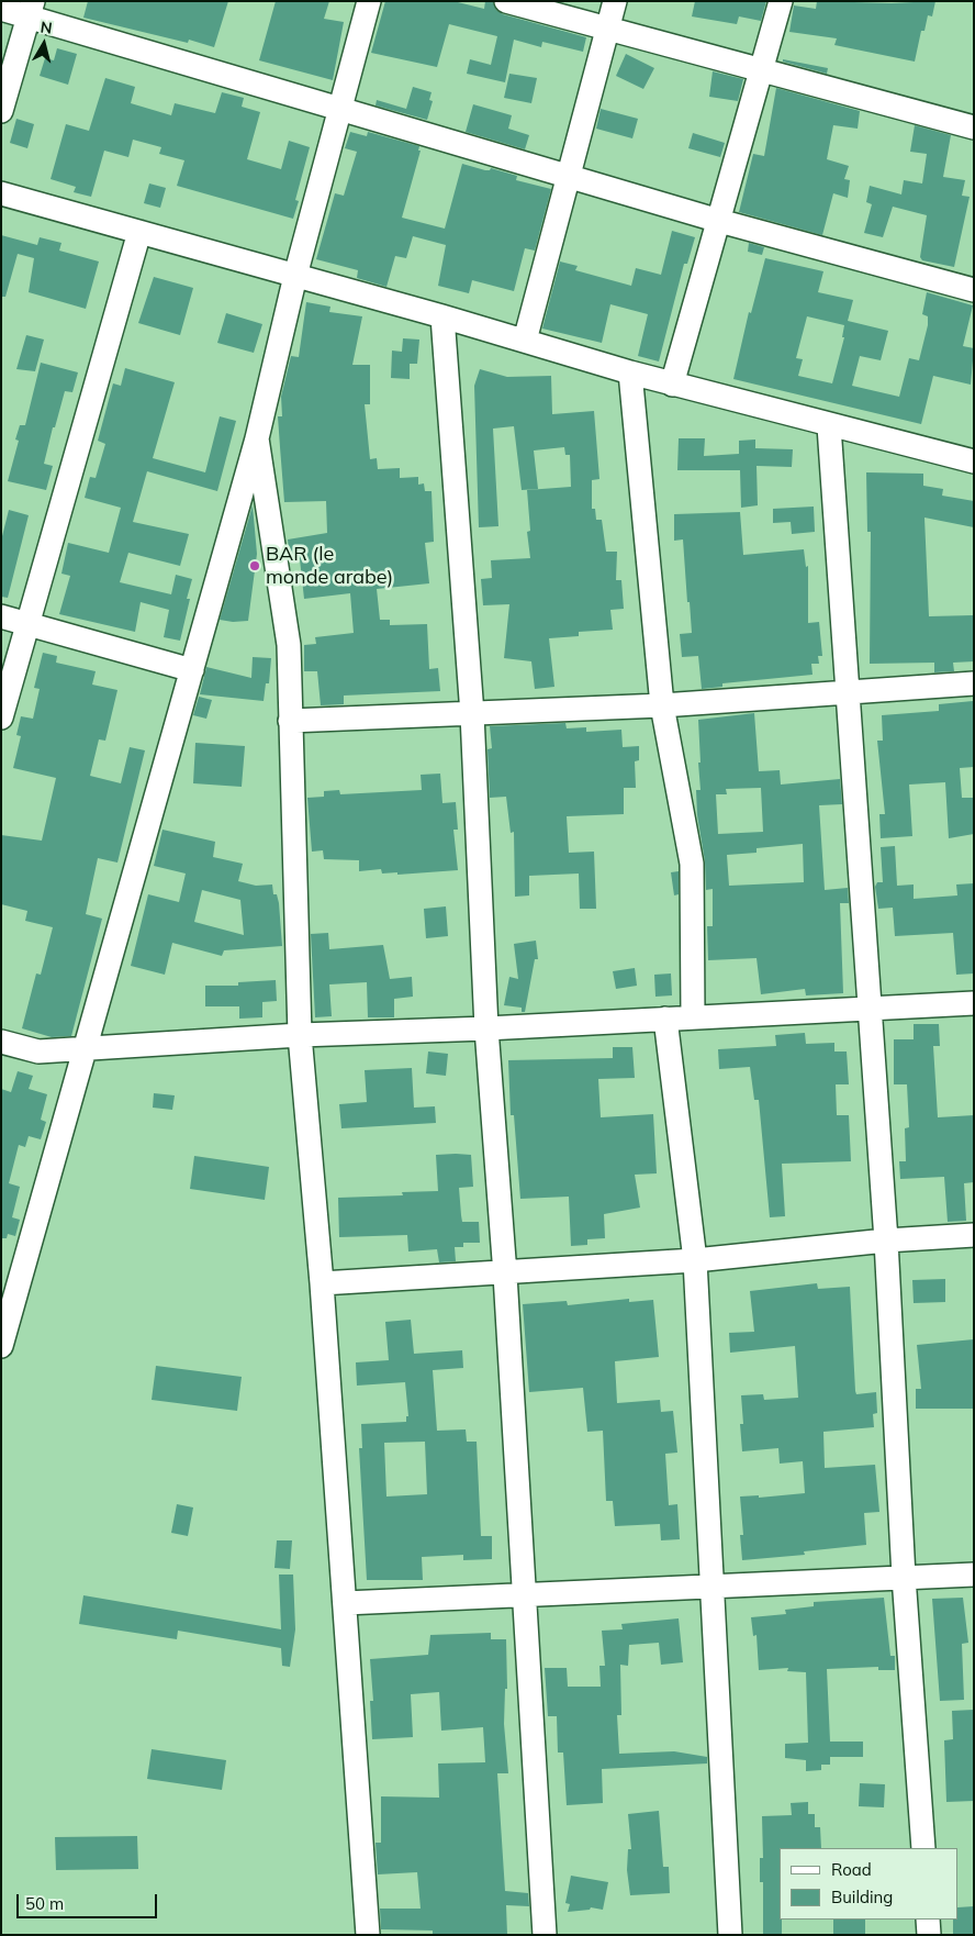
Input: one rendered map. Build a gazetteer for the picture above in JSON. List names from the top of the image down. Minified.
{"places":["BAR (le monde arabe)"],"legend":["Road","Building"],"scale_bar":"50 m","north":"top"}
